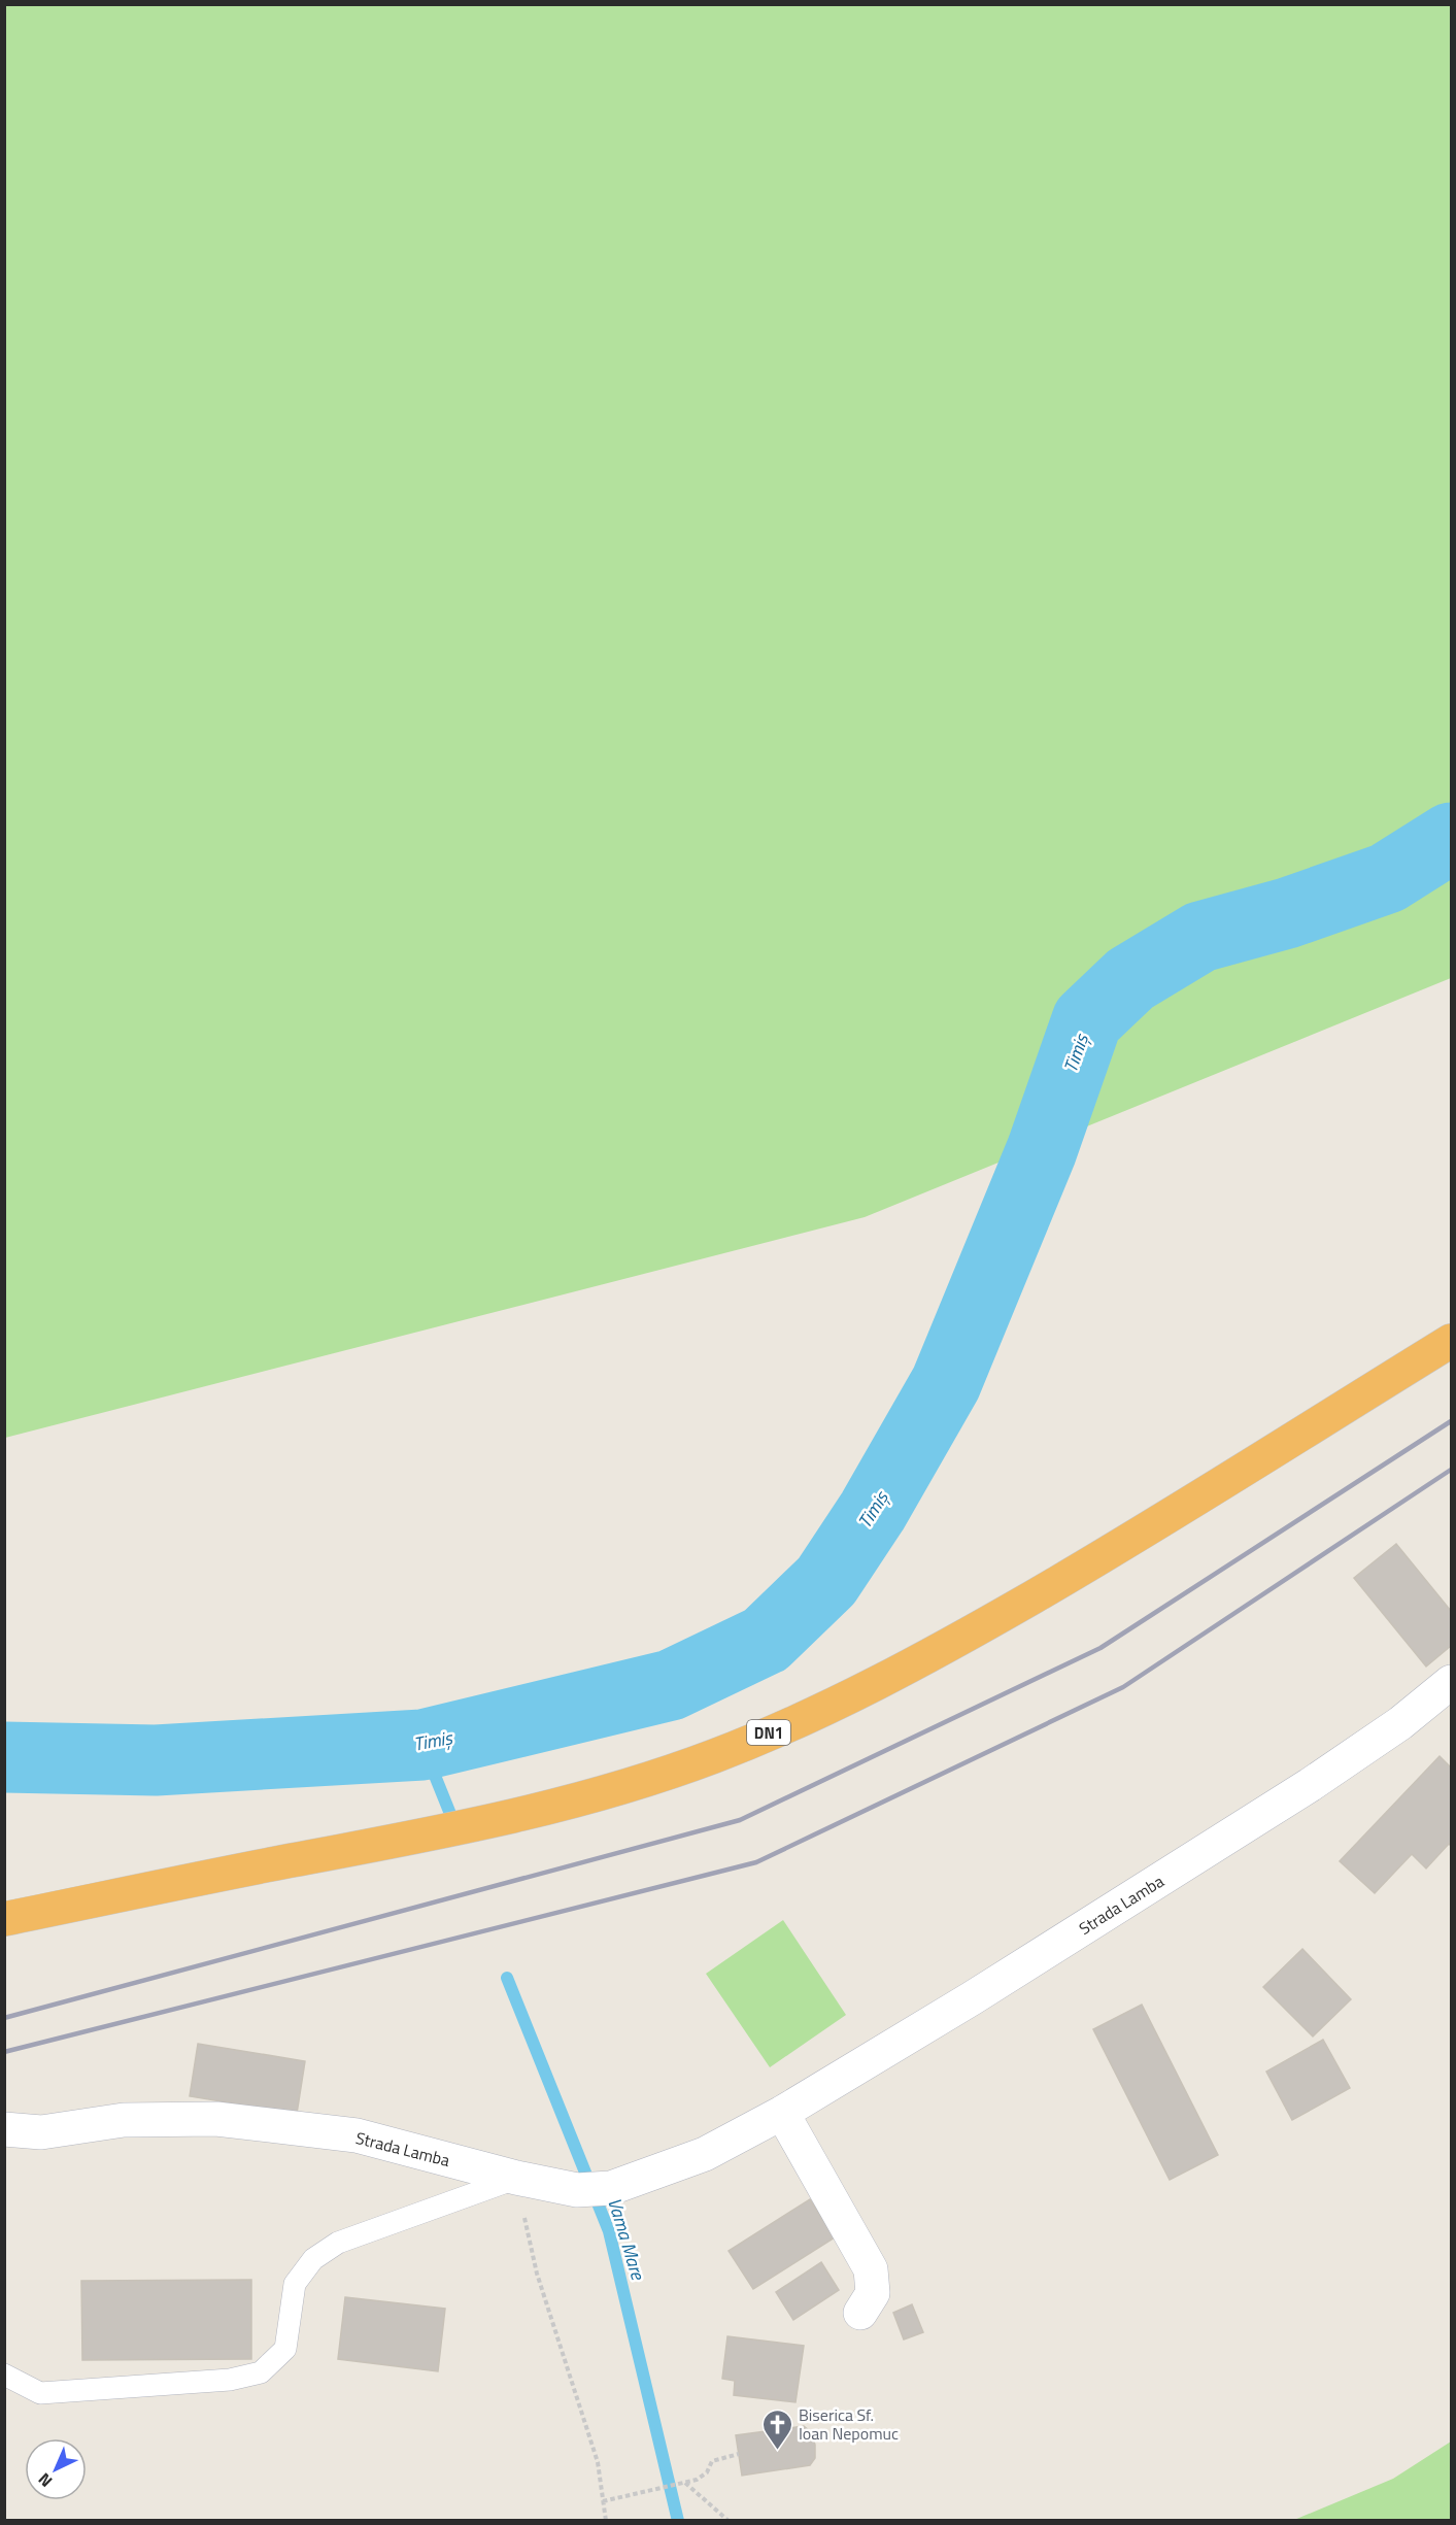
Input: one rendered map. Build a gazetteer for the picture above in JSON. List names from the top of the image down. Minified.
{"streets":{"highway":["DN1"],"street":["Strada Lamba"]},"water":["Timiș","Vama Mare"],"places":{"church":["Biserica Sf. Ioan Nepomuc"]},"north":"bottom left"}
